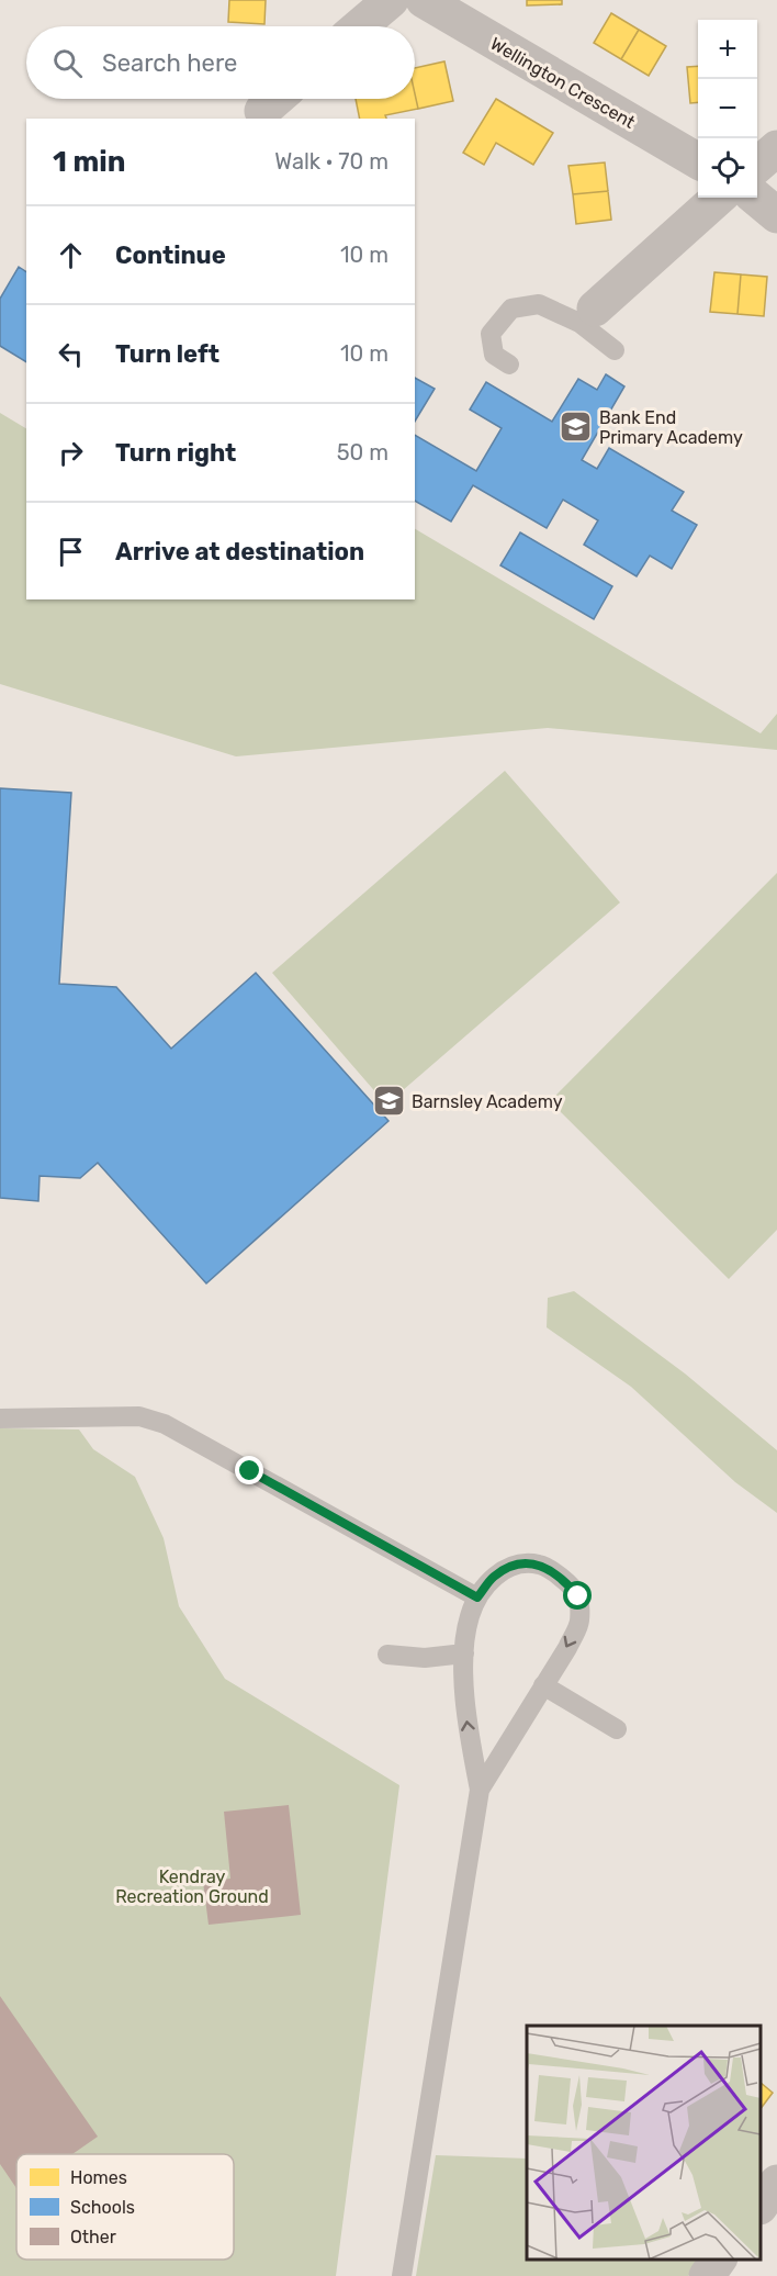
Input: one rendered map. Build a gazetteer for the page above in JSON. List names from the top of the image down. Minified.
{"streets":{"street":["Wellington Crescent"]},"parks":["Kendray Recreation Ground"],"places":{"school or university":["Bank End Primary Academy","Barnsley Academy"]},"legend":["Homes","Schools","Other"],"page":{"map_buttons":["+","−"],"search":"Search here","heading":["1 min","Walk · 70 m"],"list":[["Continue","10 m"],["Turn left","10 m"],["Turn right","50 m"],"Arrive at destination"]}}
